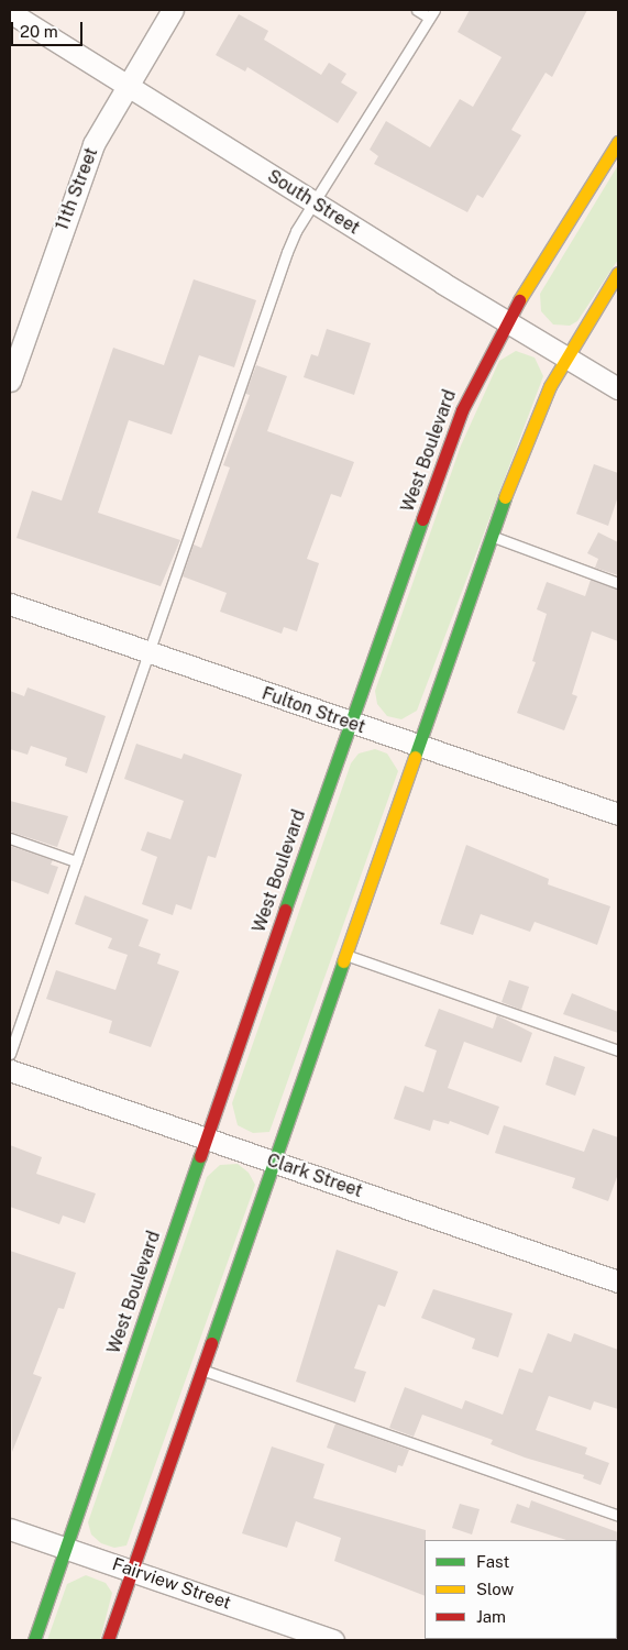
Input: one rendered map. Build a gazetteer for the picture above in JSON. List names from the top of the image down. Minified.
{"streets":{"street":["11th Street","South Street","West Boulevard","Fulton Street","Clark Street","Fairview Street"]},"crossings":[["11th Street","South Street"],["South Street","West Boulevard"],["West Boulevard","Fulton Street"],["West Boulevard","Clark Street"],["West Boulevard","Fairview Street"]],"legend":["Fast","Slow","Jam"],"scale_bar":"20 m"}
